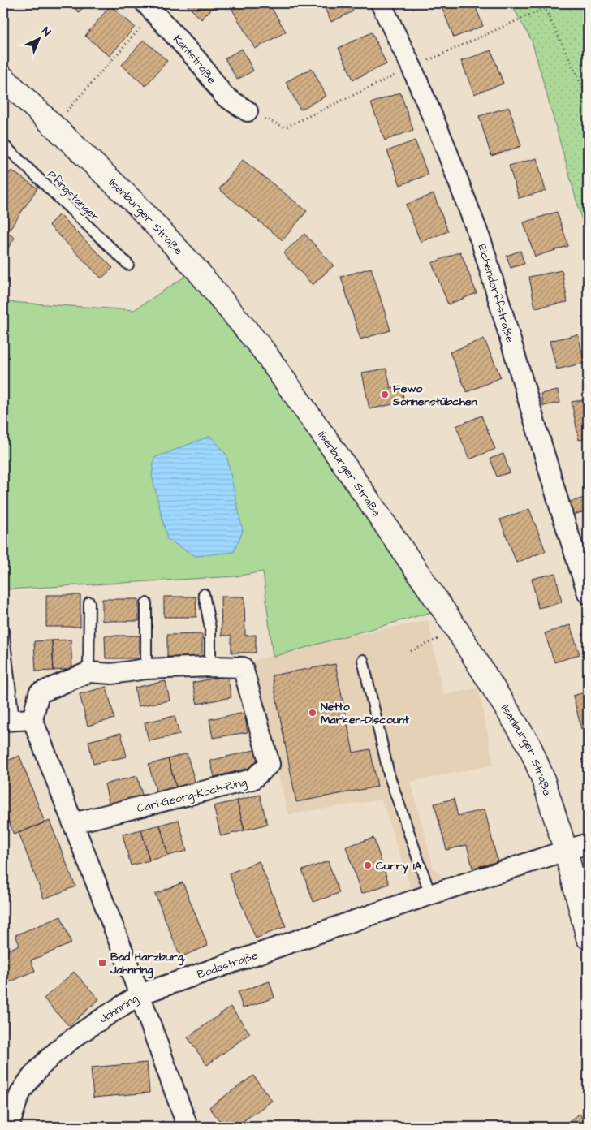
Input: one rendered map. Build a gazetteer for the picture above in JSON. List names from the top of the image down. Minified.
{"streets":{"main road":["Ilsenburger Straße"],"street":["Kantstraße","Eichendorffstraße","Carl-Georg-Koch-Ring","Bodestraße","Jahnring"],"lane":["Pfingstanger"]},"crossings":[["Ilsenburger Straße","Bodestraße"],["Bodestraße","Jahnring"]],"places":{"other":["Fewo Sonnenstübchen","Netto Marken-Discount","Curry 1A"],"transit":["Bad Harzburg, Jahnring"]},"north":"top right"}
